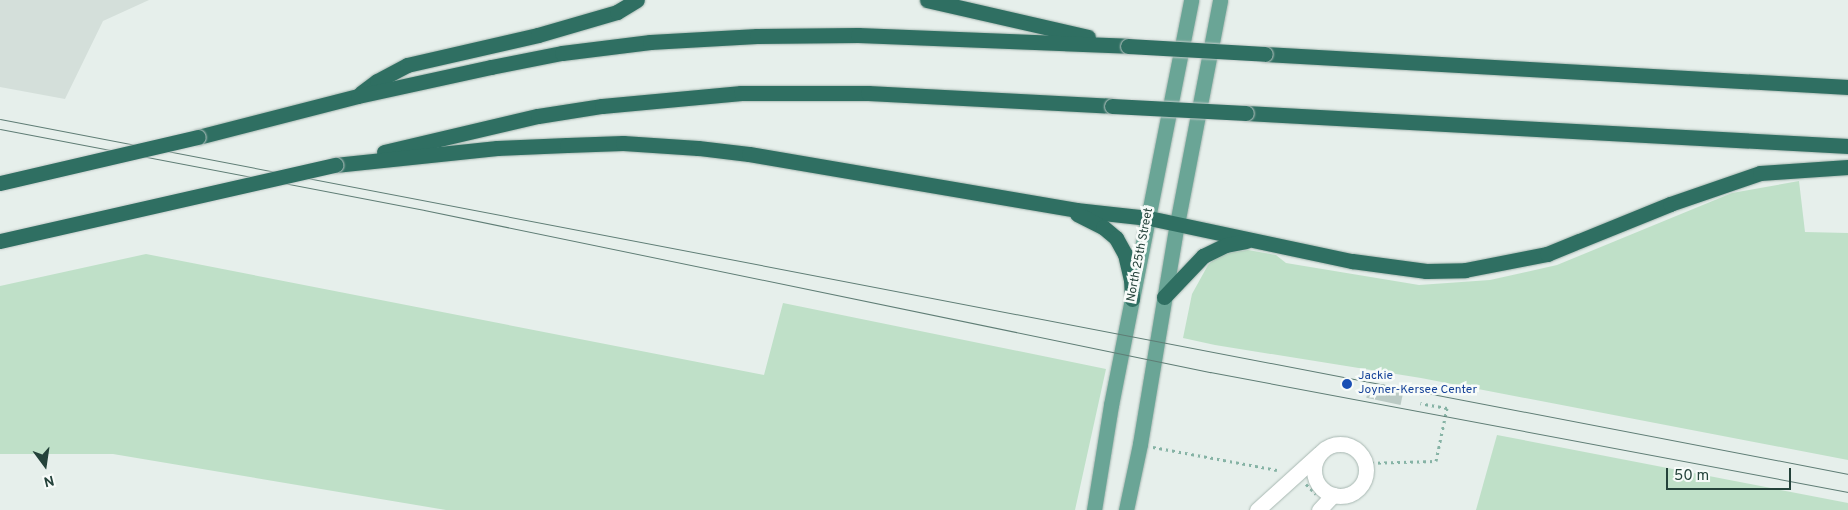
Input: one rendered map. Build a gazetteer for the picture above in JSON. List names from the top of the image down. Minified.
{"streets":{"main road":["North 25th Street"]},"places":["Jackie Joyner-Kersee Center"],"scale_bar":"50 m","north":"bottom"}
